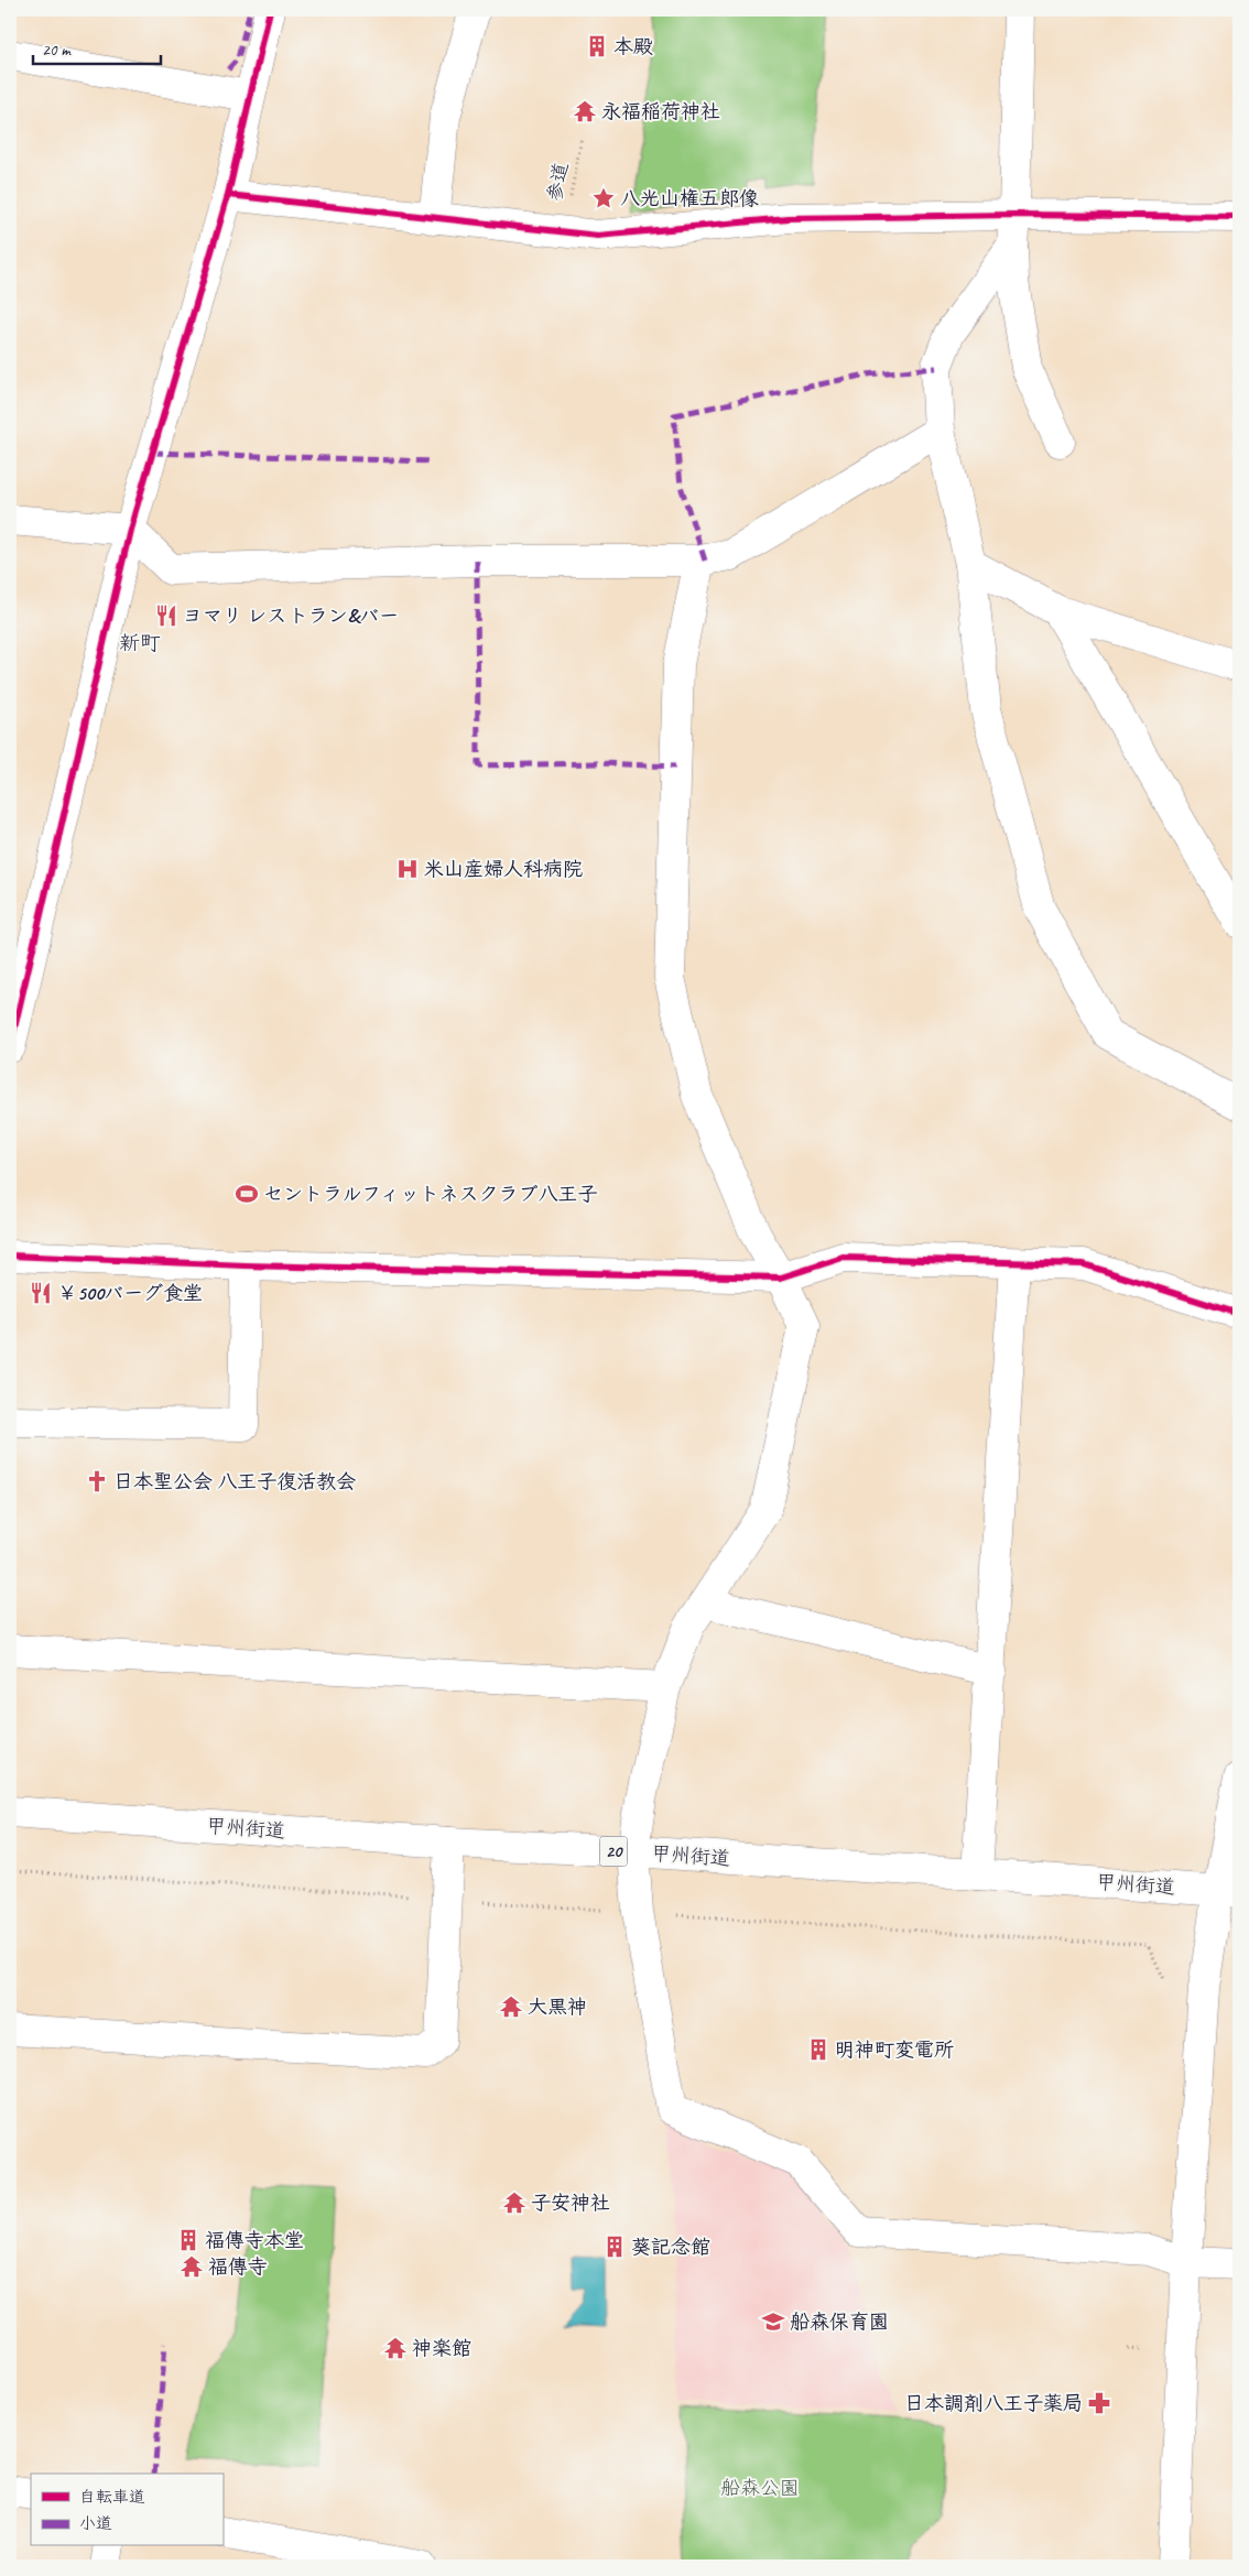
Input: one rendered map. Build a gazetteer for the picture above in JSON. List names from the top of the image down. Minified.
{"streets":{"main road":["甲州街道","20"],"path":["参道"]},"districts":["新町"],"parks":["船森公園"],"places":{"building":["本殿","明神町変電所","福傳寺本堂","葵記念館"],"temple":["永福稲荷神社","大黒神","子安神社","福傳寺","神楽館"],"place":["八光山権五郎像"],"restaurant":["ヨマリ レストラン&バー","￥500バーグ食堂"],"hospital":["米山産婦人科病院"],"sports":["セントラルフィットネスクラブ八王子"],"church":["日本聖公会 八王子復活教会"],"school or university":["船森保育園"],"pharmacy":["日本調剤八王子薬局"]},"legend":["自転車道","小道"],"scale_bar":"20 m"}
